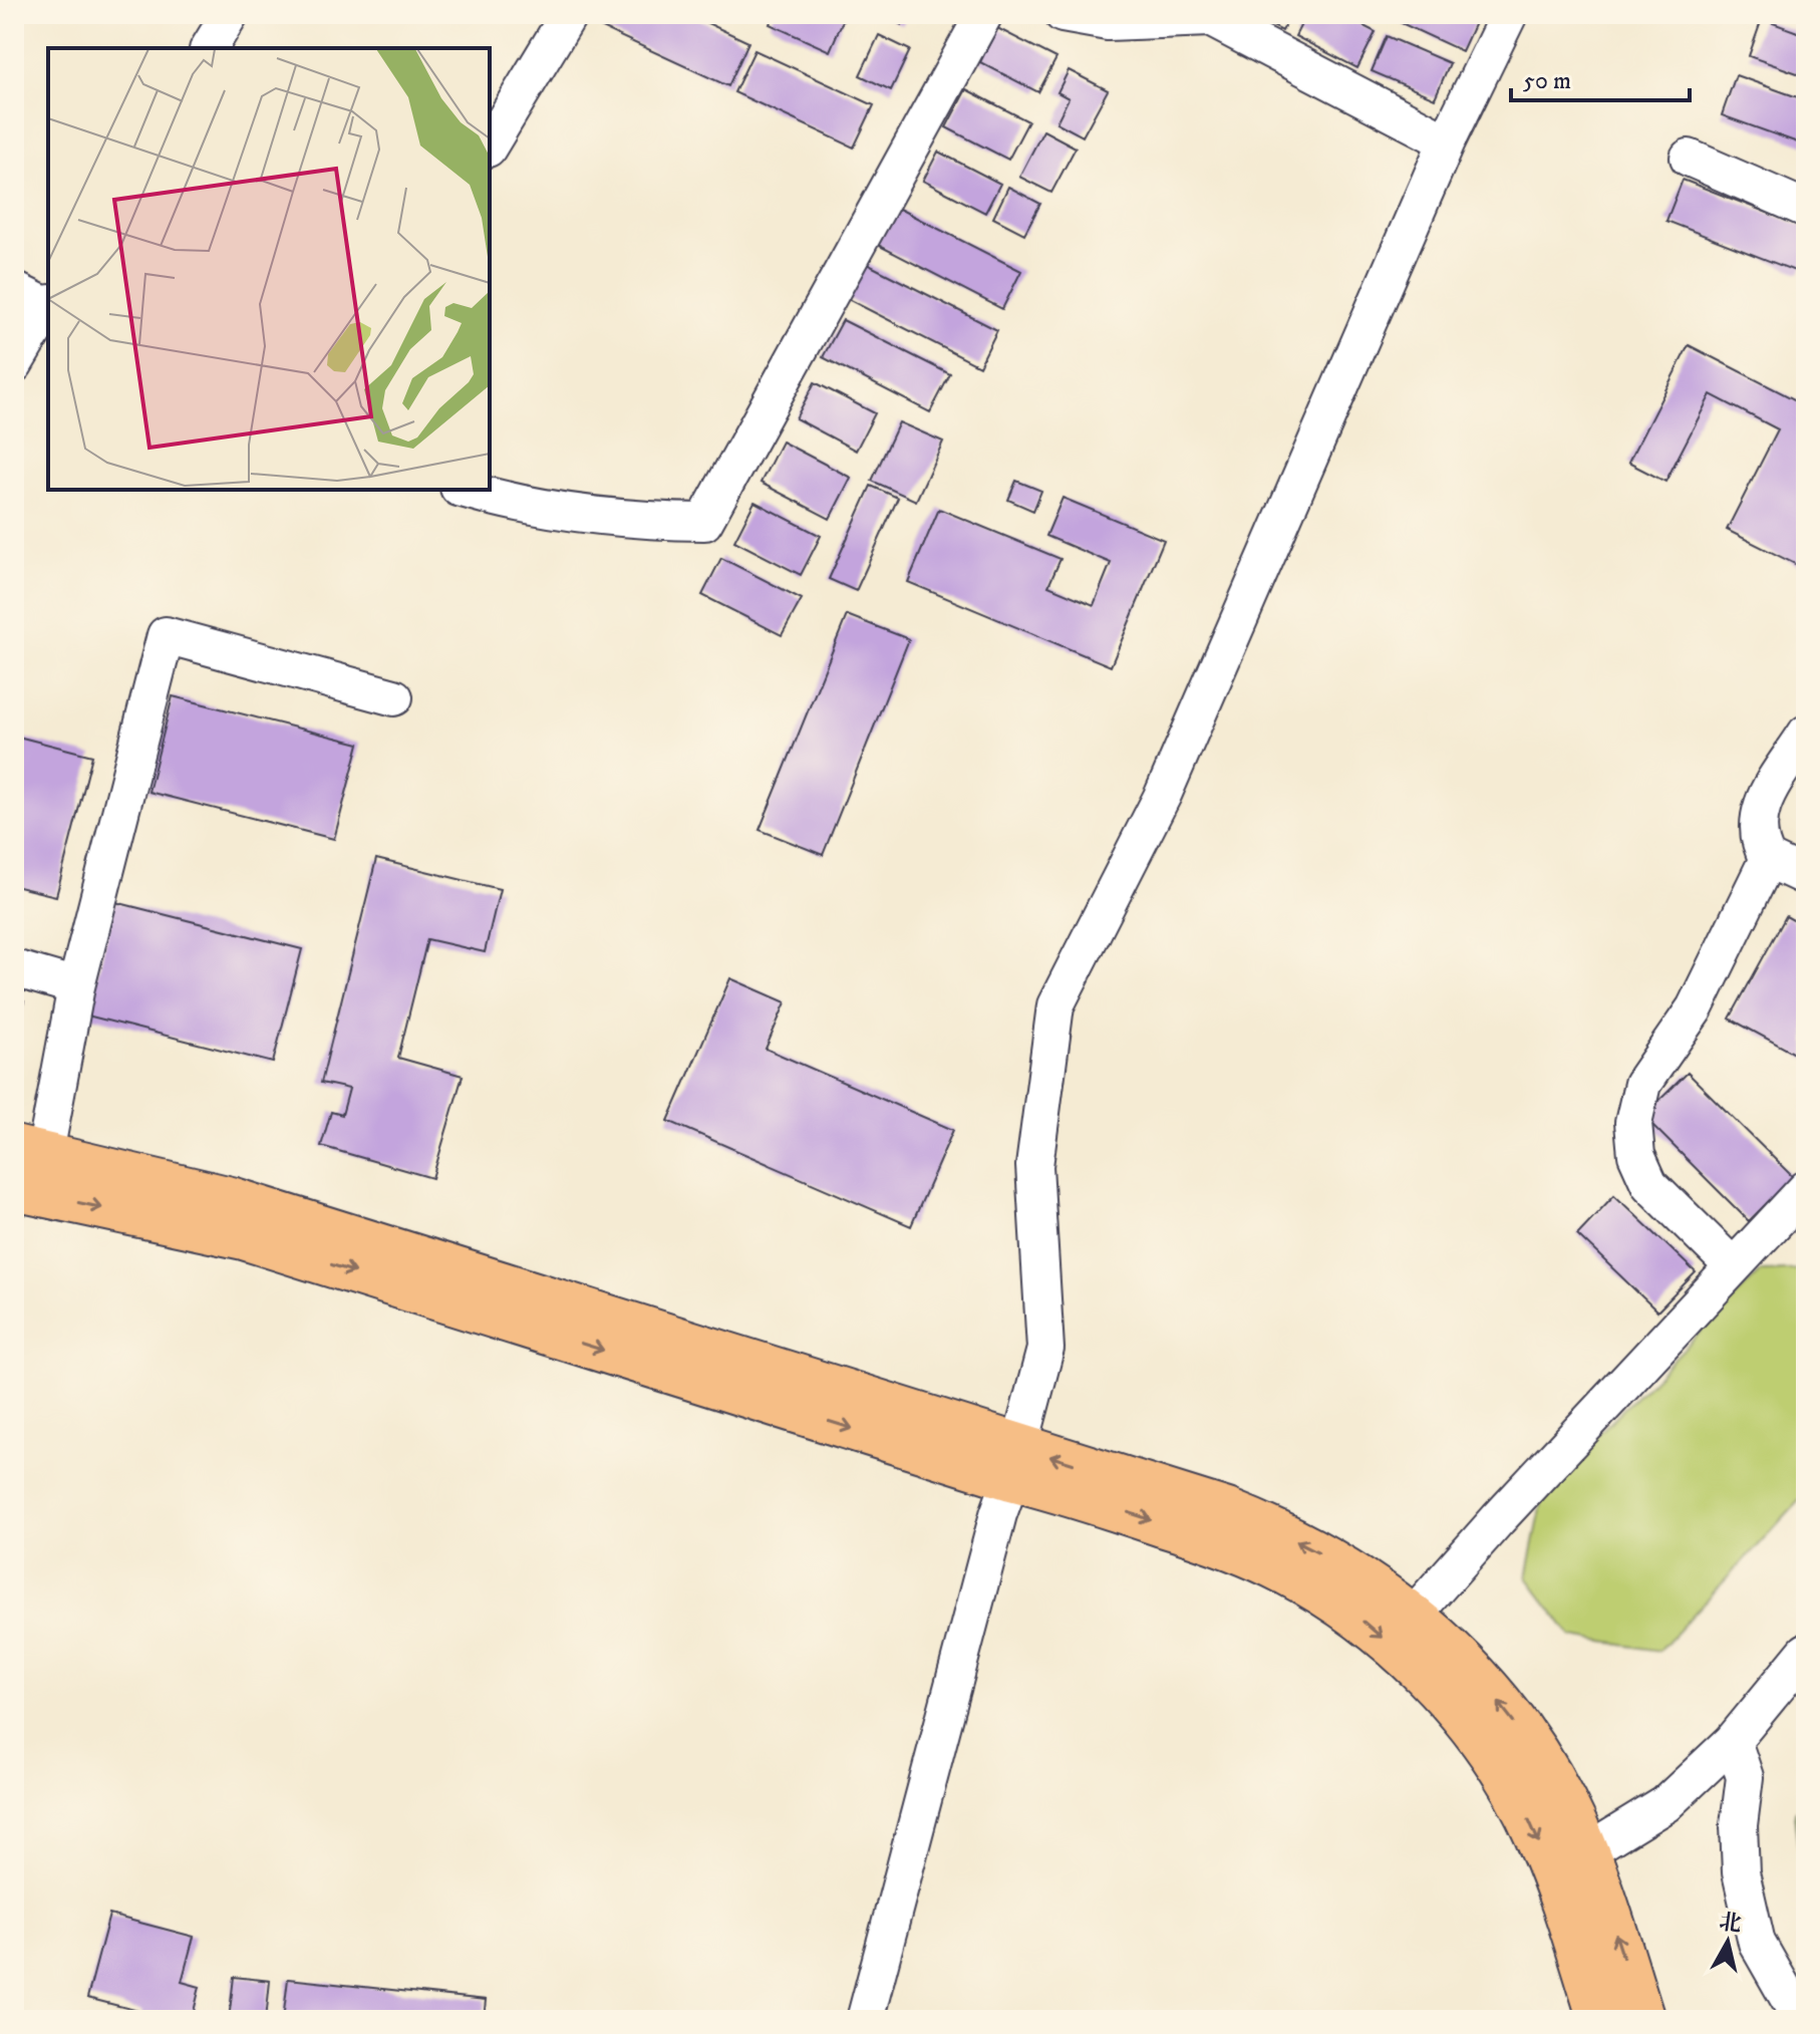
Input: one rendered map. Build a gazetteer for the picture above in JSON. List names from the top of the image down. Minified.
{"scale_bar":"50 m","north":"top"}
